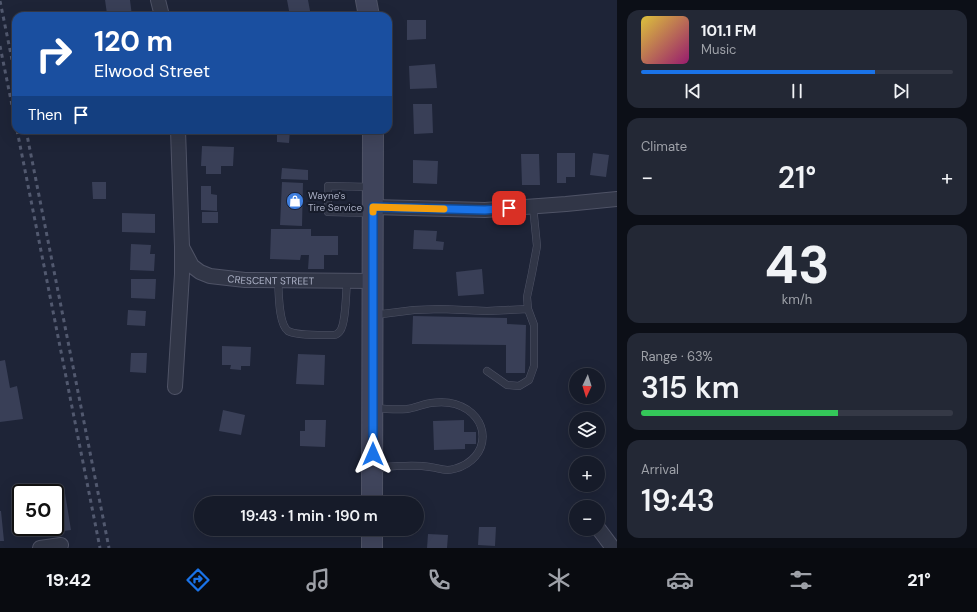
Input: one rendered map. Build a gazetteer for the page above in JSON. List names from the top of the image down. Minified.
{"streets":{"street":["CRESCENT STREET"]},"places":{"shop":["Wayne's Tire Service"]},"north":"bottom","page":{"turn":["120 m","Elwood Street"],"song":["101.1 FM","Music"],"then":"Then","tile":["Climate",["43","km/h"],["Range · 63%","315 km"],["Arrival","19:43"]],"heat":["−","21°","+"],"map_buttons":["+","−"],"limit":"50","trip":"19:43 · 1 min · 190 m","tabs":["19:42","21°"]}}
